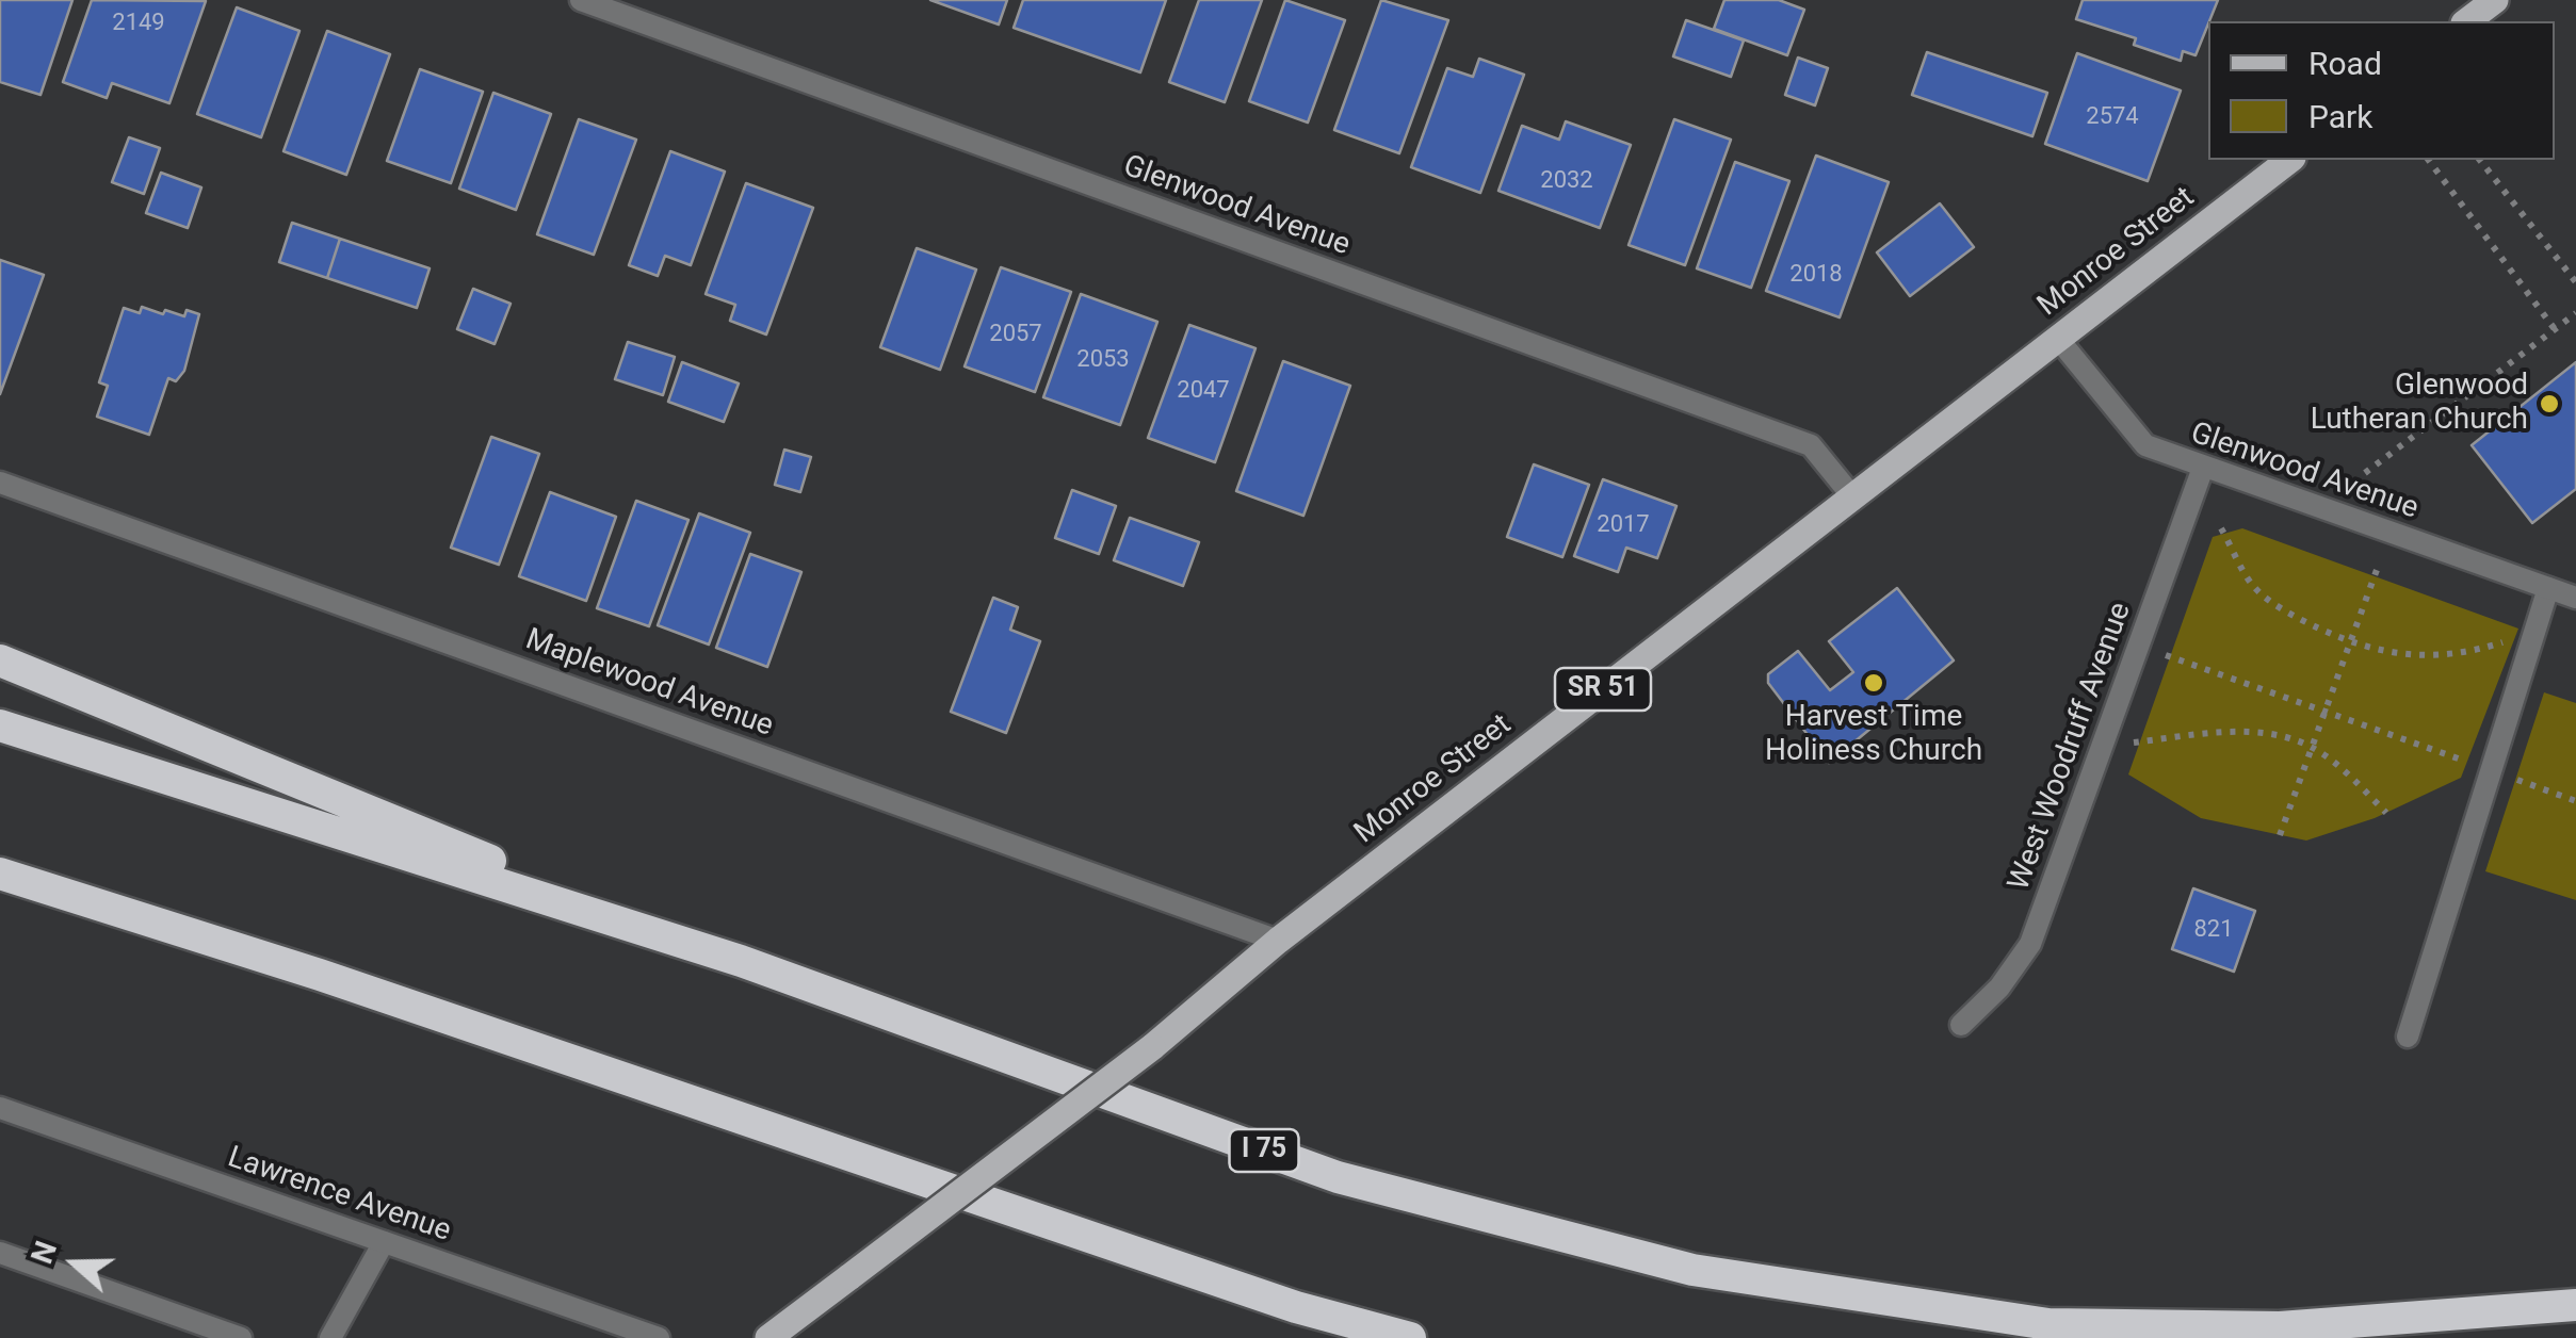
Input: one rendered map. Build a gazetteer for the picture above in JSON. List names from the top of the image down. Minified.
{"streets":{"highway":["I 75"],"main road":["Monroe Street","SR 51"],"street":["Glenwood Avenue","Maplewood Avenue","West Woodruff Avenue","Lawrence Avenue"]},"crossings":[["Glenwood Avenue","Monroe Street"],["Glenwood Avenue","West Woodruff Avenue"],["Monroe Street","Maplewood Avenue"]],"places":["Glenwood Lutheran Church","Harvest Time Holiness Church"],"house_numbers":["2149","2574","2032","2018","2057","2053","2047","2017","821"],"legend":["Road","Park"],"north":"left"}
